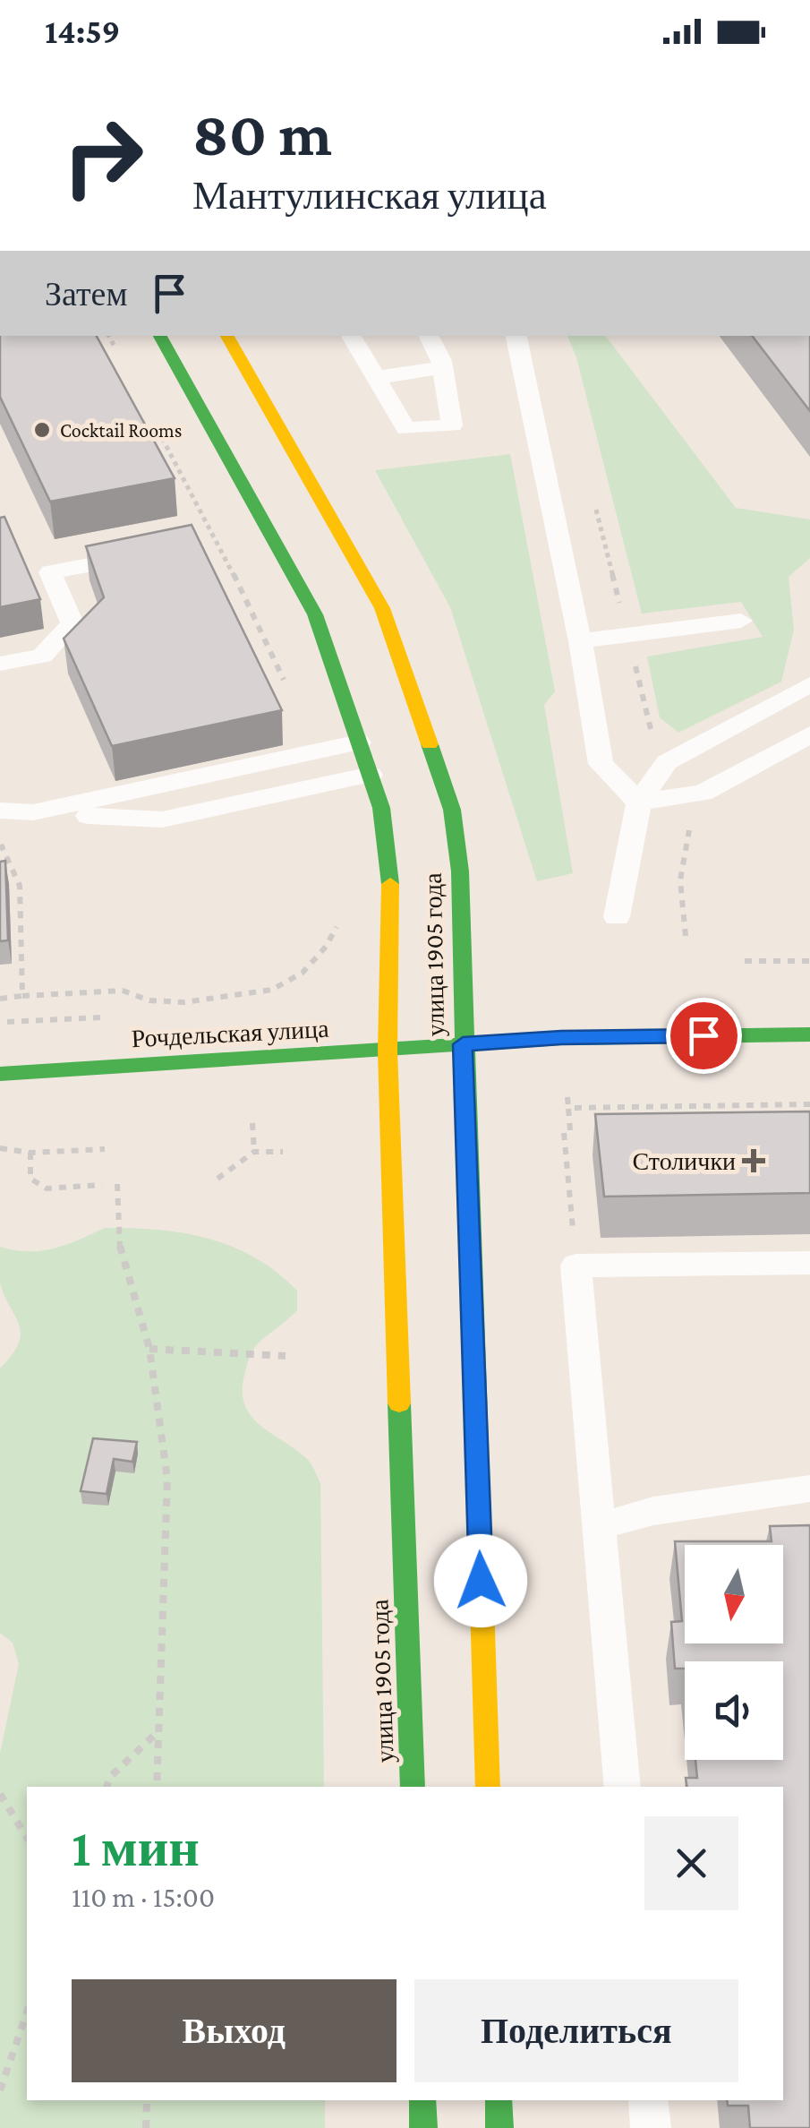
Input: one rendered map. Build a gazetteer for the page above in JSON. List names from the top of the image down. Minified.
{"streets":{"main road":["улица 1905 года","Рочдельская улица"]},"crossings":[["улица 1905 года","Рочдельская улица"]],"places":{"other":["Cocktail Rooms"],"health":["Столички"]},"north":"bottom","page":{"status":"14:59","turn":["80 m","Мантулинская улица"],"then":"Затем","heading":["1 мин","110 m · 15:00"],"buttons":["Выход","Поделиться"]}}
